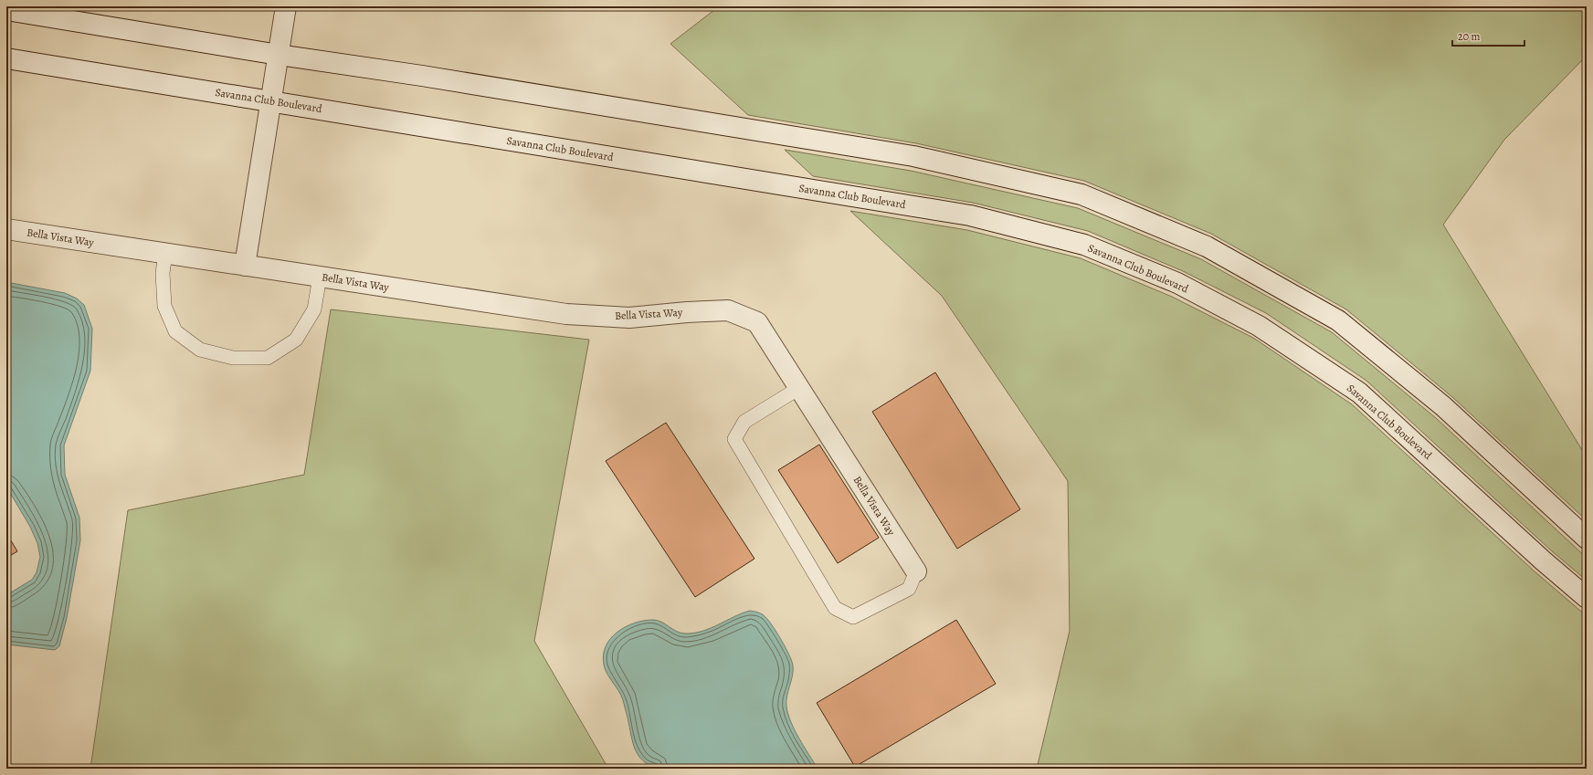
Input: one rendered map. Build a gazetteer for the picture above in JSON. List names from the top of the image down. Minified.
{"streets":{"street":["Savanna Club Boulevard","Bella Vista Way"]},"scale_bar":"20 m"}
